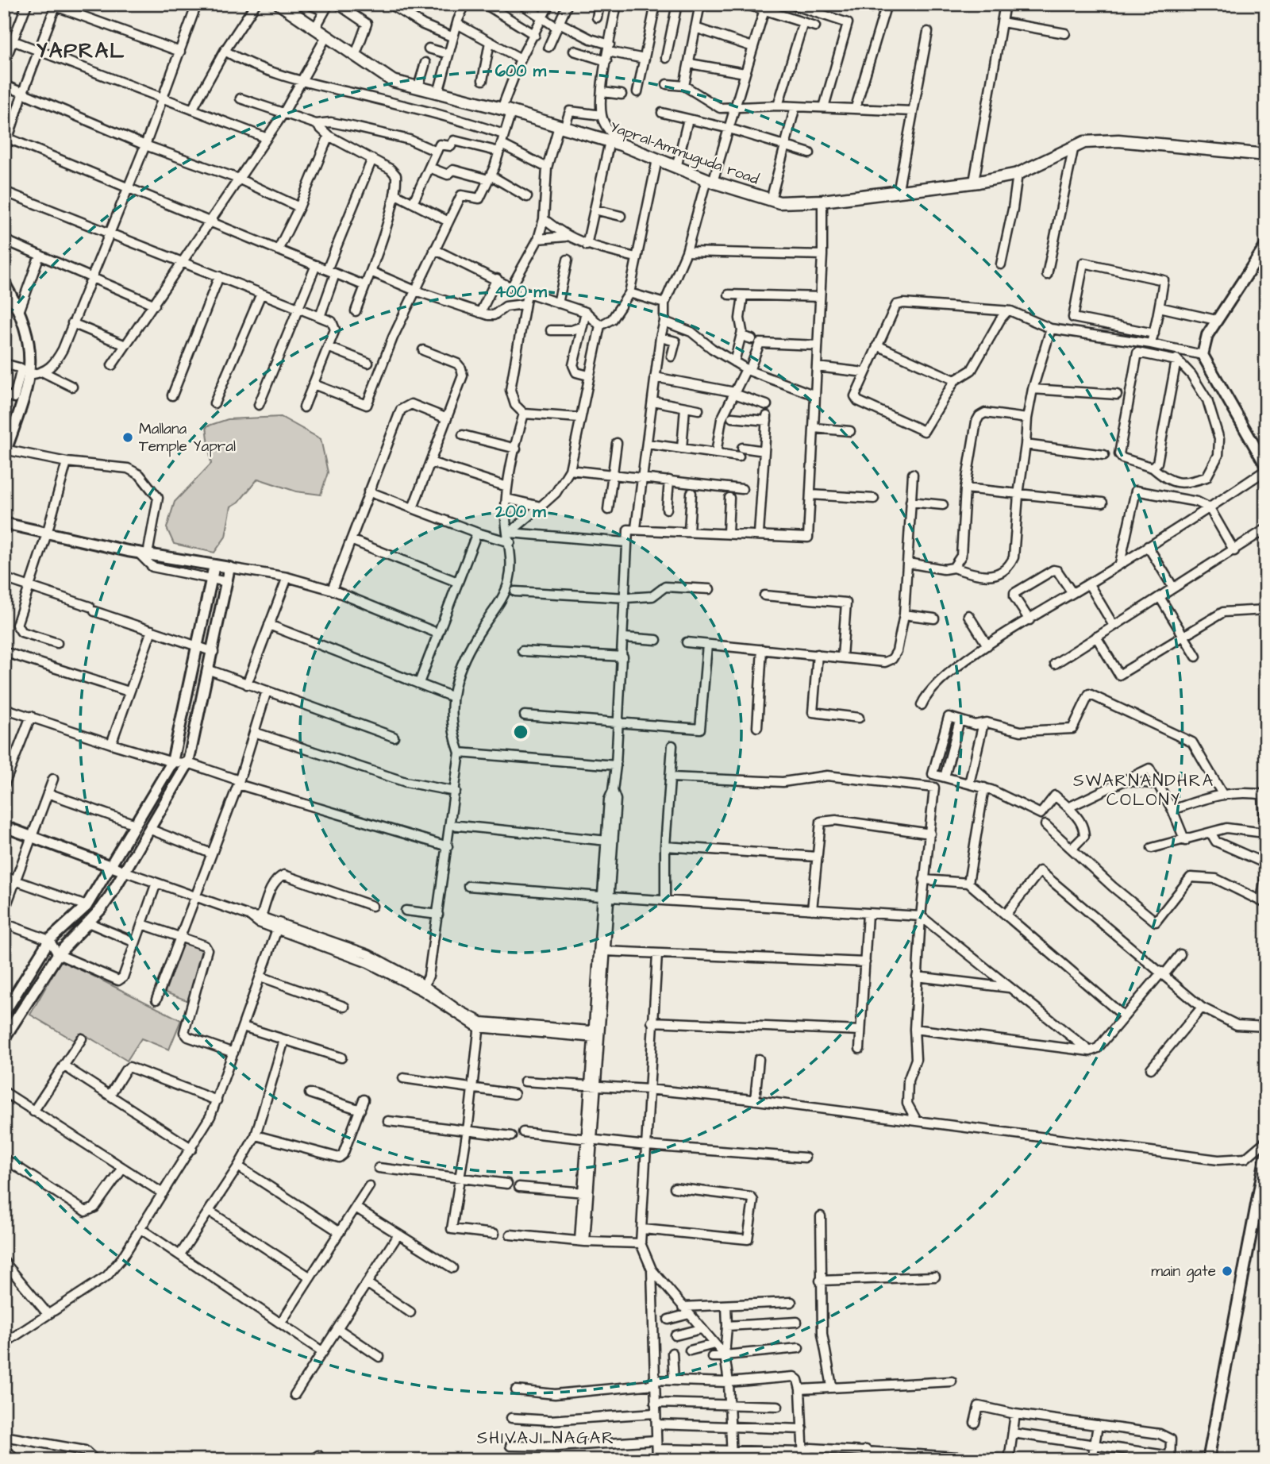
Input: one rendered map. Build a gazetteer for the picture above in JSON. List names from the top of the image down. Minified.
{"streets":{"main road":["Yapral-Ammuguda road"]},"districts":["YAPRAL","SWARNANDHRA COLONY","SHIVAJI NAGAR"],"places":["Mallana Temple Yapral","main gate"],"rings":["600 m","400 m","200 m"]}
